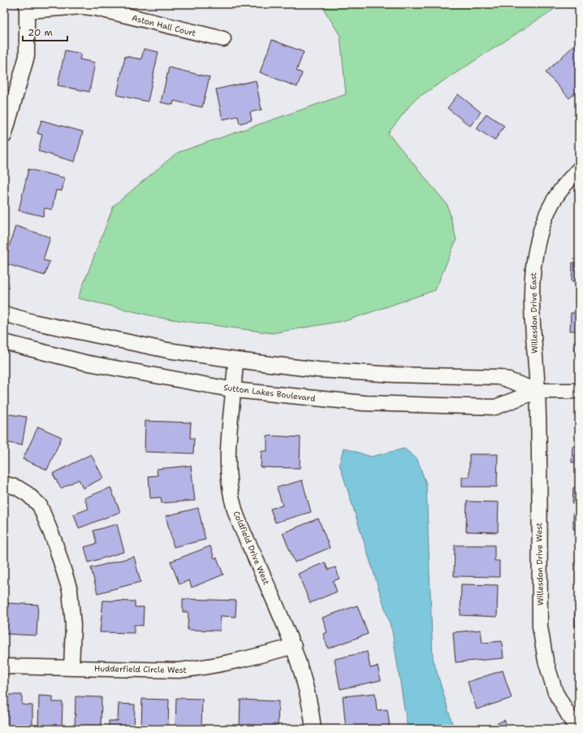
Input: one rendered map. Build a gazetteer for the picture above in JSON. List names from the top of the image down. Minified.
{"streets":{"street":["Aston Hall Court","Willesdon Drive East","Sutton Lakes Boulevard","Coldfield Drive West","Willesdon Drive West","Hudderfield Circle West"]},"crossings":[["Willesdon Drive East","Sutton Lakes Boulevard"],["Willesdon Drive East","Willesdon Drive West"],["Sutton Lakes Boulevard","Coldfield Drive West"],["Sutton Lakes Boulevard","Willesdon Drive West"],["Coldfield Drive West","Hudderfield Circle West"]],"scale_bar":"20 m"}
